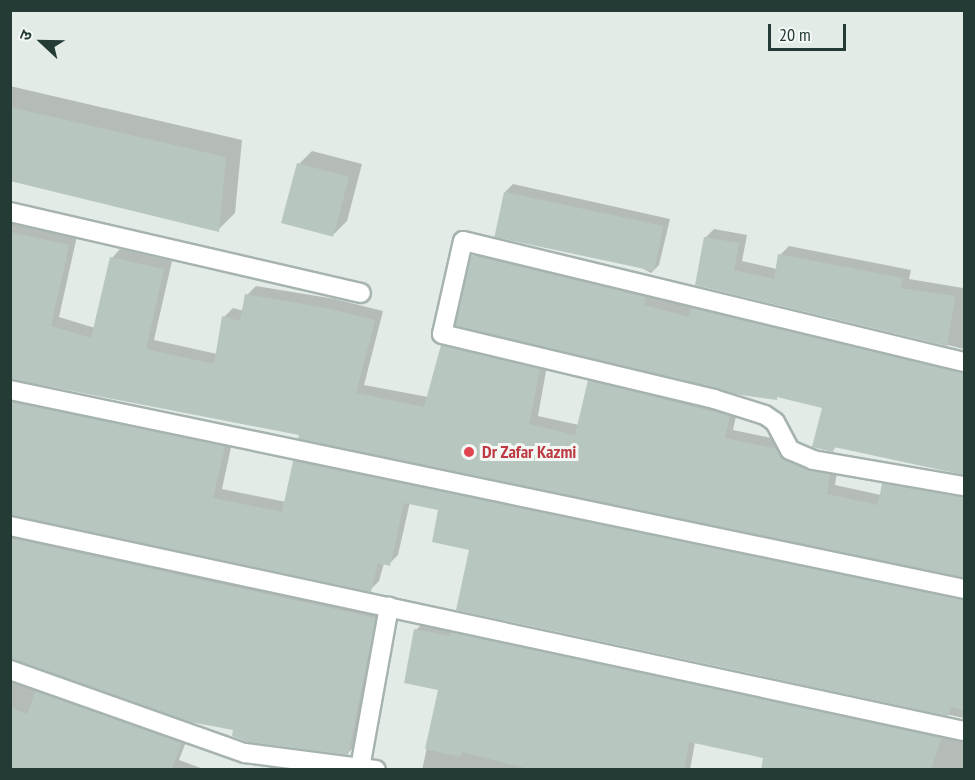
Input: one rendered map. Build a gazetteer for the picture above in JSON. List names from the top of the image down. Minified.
{"places":["Dr Zafar Kazmi"],"scale_bar":"20 m","north":"left"}
